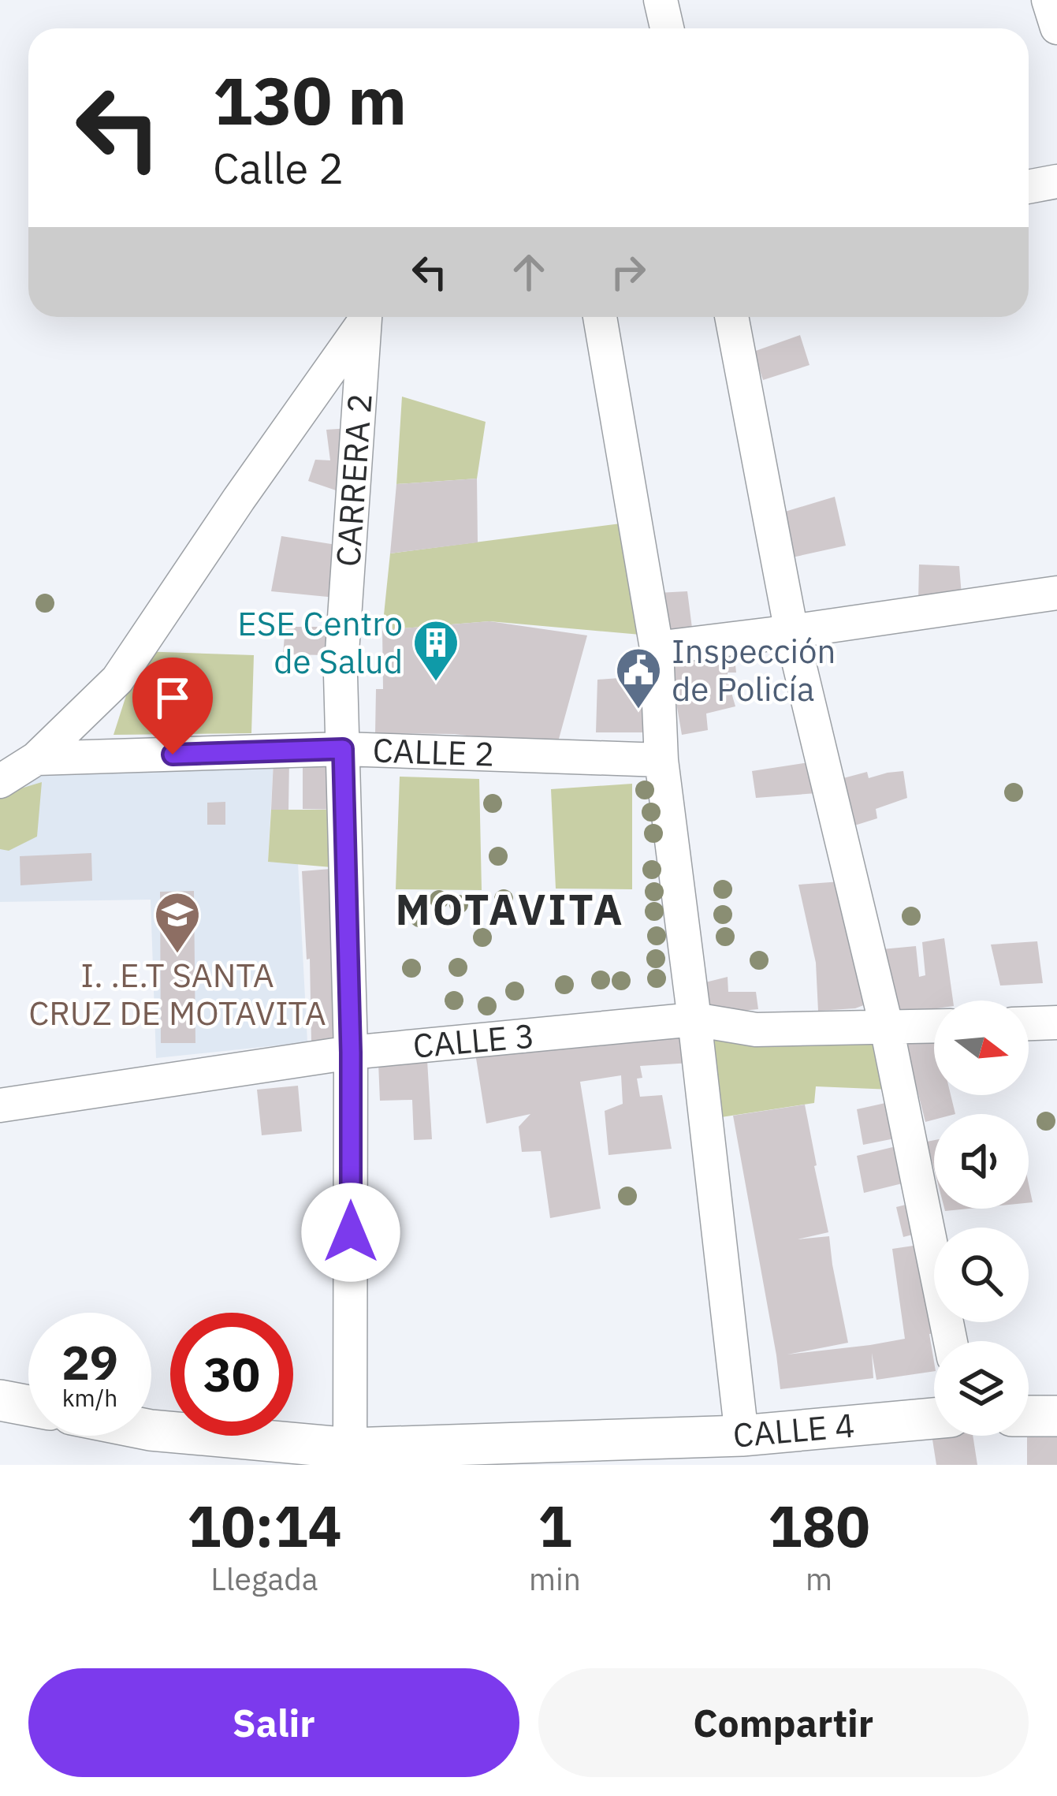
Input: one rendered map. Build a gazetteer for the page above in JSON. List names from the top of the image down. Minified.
{"streets":{"main road":["CALLE 4"],"street":["CARRERA 2","CALLE 2","CALLE 3"]},"crossings":[["CARRERA 2","CALLE 2"],["CARRERA 2","CALLE 3"],["CARRERA 2","CALLE 4"]],"districts":["MOTAVITA"],"places":{"building":["ESE Centro de Salud"],"public building":["Inspección de Policía"],"school or university":["I. .E.T SANTA CRUZ DE MOTAVITA"]},"north":"right","page":{"turn":["130 m","Calle 2"],"speed":"29 km/h","limit":"30","eta":["10:14","Llegada","1","min","180","m"],"buttons":["Salir","Compartir"]}}
